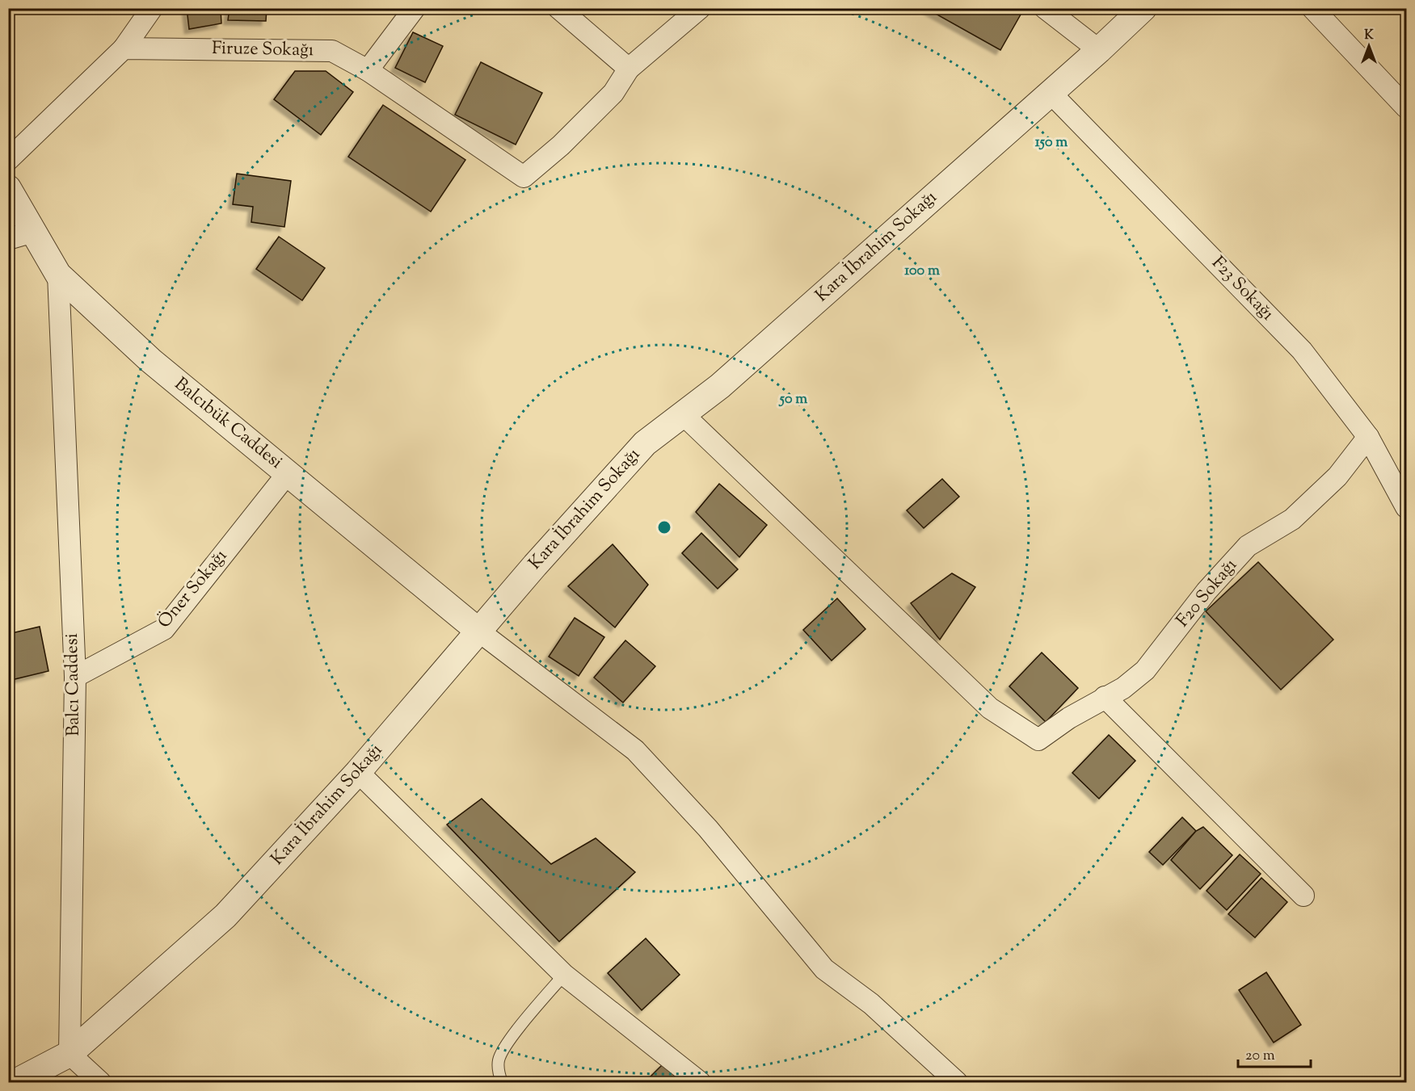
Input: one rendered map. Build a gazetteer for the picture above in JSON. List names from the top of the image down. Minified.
{"streets":{"street":["Firuze Sokağı","Kara İbrahim Sokağı","F23 Sokağı","Balcıbük Caddesi","Öner Sokağı","F20 Sokağı","Balcı Caddesi"]},"crossings":[["Kara İbrahim Sokağı","F23 Sokağı"],["Kara İbrahim Sokağı","Balcıbük Caddesi"],["Kara İbrahim Sokağı","F20 Sokağı"],["Kara İbrahim Sokağı","Balcı Caddesi"],["F23 Sokağı","F20 Sokağı"],["Balcıbük Caddesi","Öner Sokağı"],["Balcıbük Caddesi","Balcı Caddesi"],["Öner Sokağı","Balcı Caddesi"]],"scale_bar":"20 m","north":"top","rings":["150 m","100 m","50 m"]}
